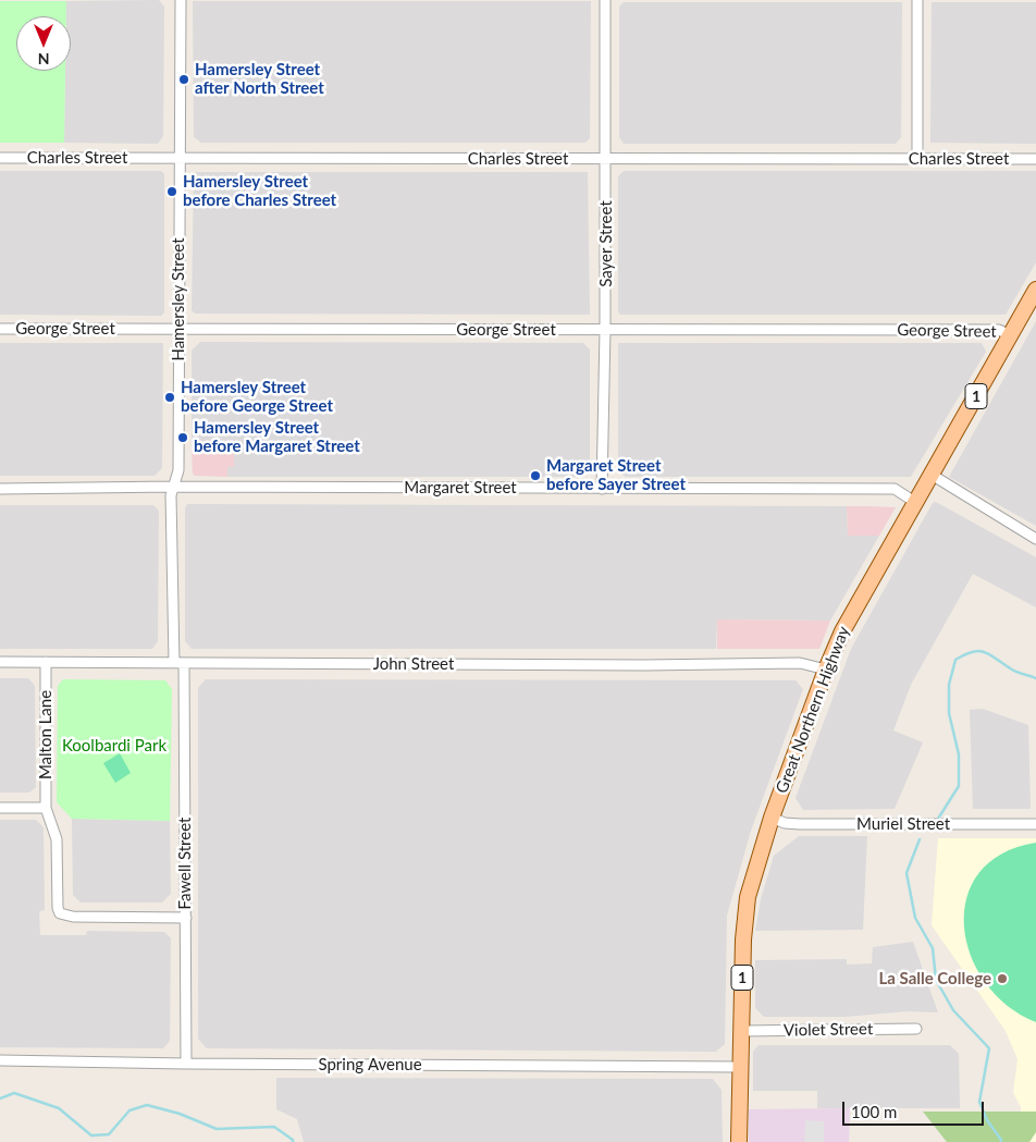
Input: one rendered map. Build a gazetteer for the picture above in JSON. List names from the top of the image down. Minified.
{"streets":{"main road":["1","Great Northern Highway"],"street":["Charles Street","Sayer Street","Hamersley Street","George Street","Margaret Street","John Street","Malton Lane","Muriel Street","Fawell Street","Violet Street","Spring Avenue"]},"crossings":[["Charles Street","Sayer Street"],["Charles Street","Hamersley Street"],["Sayer Street","George Street"],["Sayer Street","Margaret Street"],["Hamersley Street","George Street"],["Hamersley Street","Margaret Street"],["Hamersley Street","John Street"],["Hamersley Street","Fawell Street"],["George Street","Great Northern Highway"],["Margaret Street","Great Northern Highway"],["John Street","Great Northern Highway"],["John Street","Malton Lane"],["John Street","Fawell Street"],["Great Northern Highway","Muriel Street"],["Great Northern Highway","Violet Street"],["Great Northern Highway","Spring Avenue"],["Malton Lane","Fawell Street"],["Fawell Street","Spring Avenue"]],"parks":["Koolbardi Park"],"places":["Hamersley Street after North Street","Hamersley Street before Charles Street","Hamersley Street before George Street","Hamersley Street before Margaret Street","Margaret Street before Sayer Street","La Salle College"],"scale_bar":"100 m","north":"bottom"}
